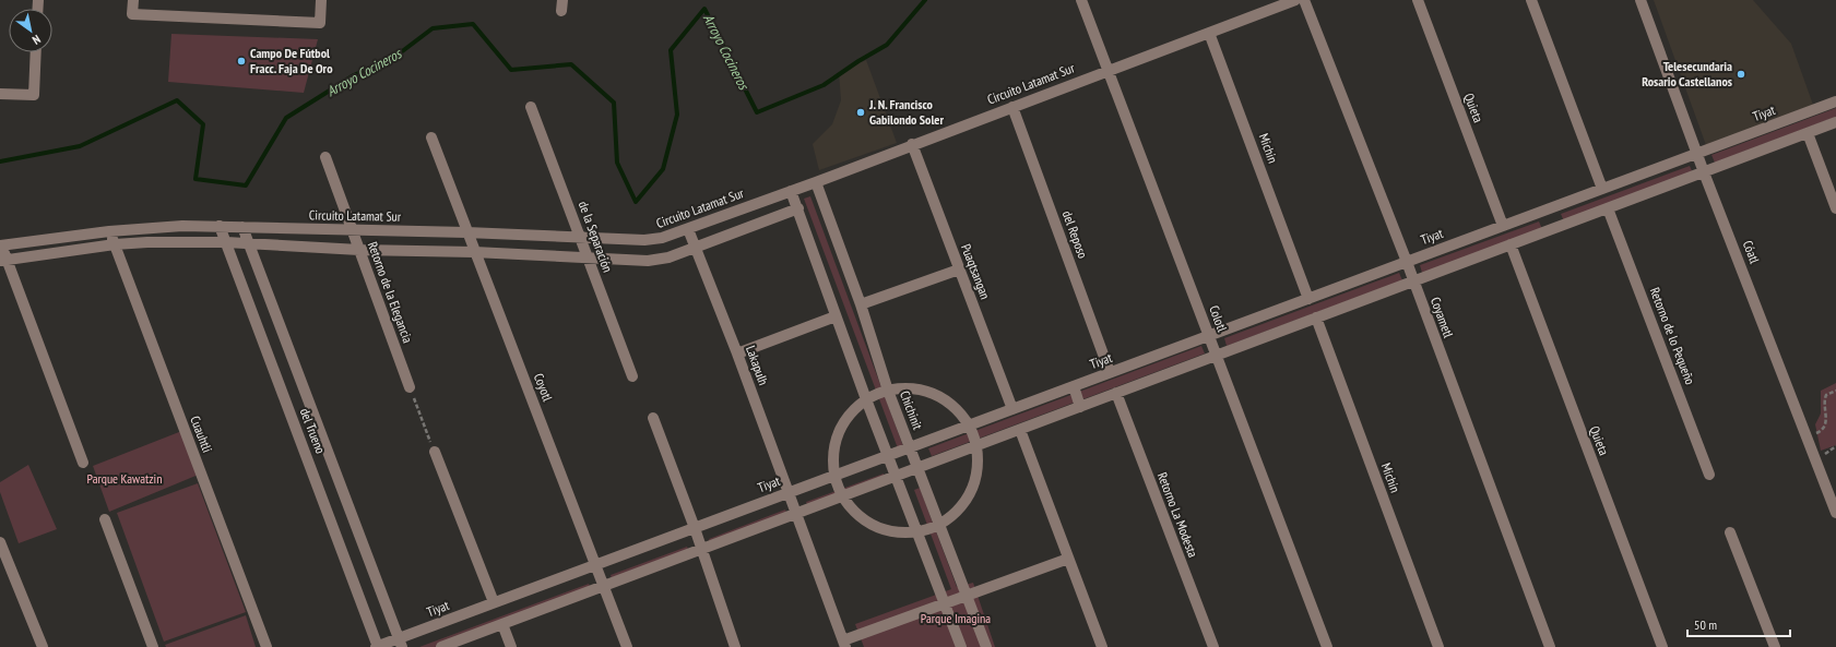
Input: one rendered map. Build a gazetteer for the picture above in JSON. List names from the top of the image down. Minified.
{"streets":{"street":["Circuito Latamat Sur","Quieta","Tiyat","Michin","del Reposo","de la Separación","Cóatl","Puaqtsangan","Retorno de la Elegancia","Coyametl","Colotl","Retorno de lo Pequeño","Lakapulh","Coyotl","Chichinit","del Trueno","Cuauhtli","Retorno La Modesta"]},"crossings":[["Circuito Latamat Sur","Michin"],["Circuito Latamat Sur","del Reposo"],["Circuito Latamat Sur","de la Separación"],["Circuito Latamat Sur","Puaqtsangan"],["Circuito Latamat Sur","Retorno de la Elegancia"],["Circuito Latamat Sur","Colotl"],["Circuito Latamat Sur","Lakapulh"],["Circuito Latamat Sur","Coyotl"],["Circuito Latamat Sur","Chichinit"],["Circuito Latamat Sur","del Trueno"],["Circuito Latamat Sur","Cuauhtli"],["Quieta","Tiyat"],["Tiyat","Michin"],["Tiyat","del Reposo"],["Tiyat","Cóatl"],["Tiyat","Puaqtsangan"],["Tiyat","Coyametl"],["Tiyat","Colotl"],["Tiyat","Lakapulh"],["Tiyat","Coyotl"],["Tiyat","Chichinit"],["Tiyat","del Trueno"]],"water":["Arroyo Cocineros"],"parks":["Parque Kawatzin","Parque Imagina"],"places":["Campo De Fútbol Fracc. Faja De Oro","Telesecundaria Rosario Castellanos","J. N. Francisco Gabilondo Soler"],"scale_bar":"50 m","north":"bottom right"}
